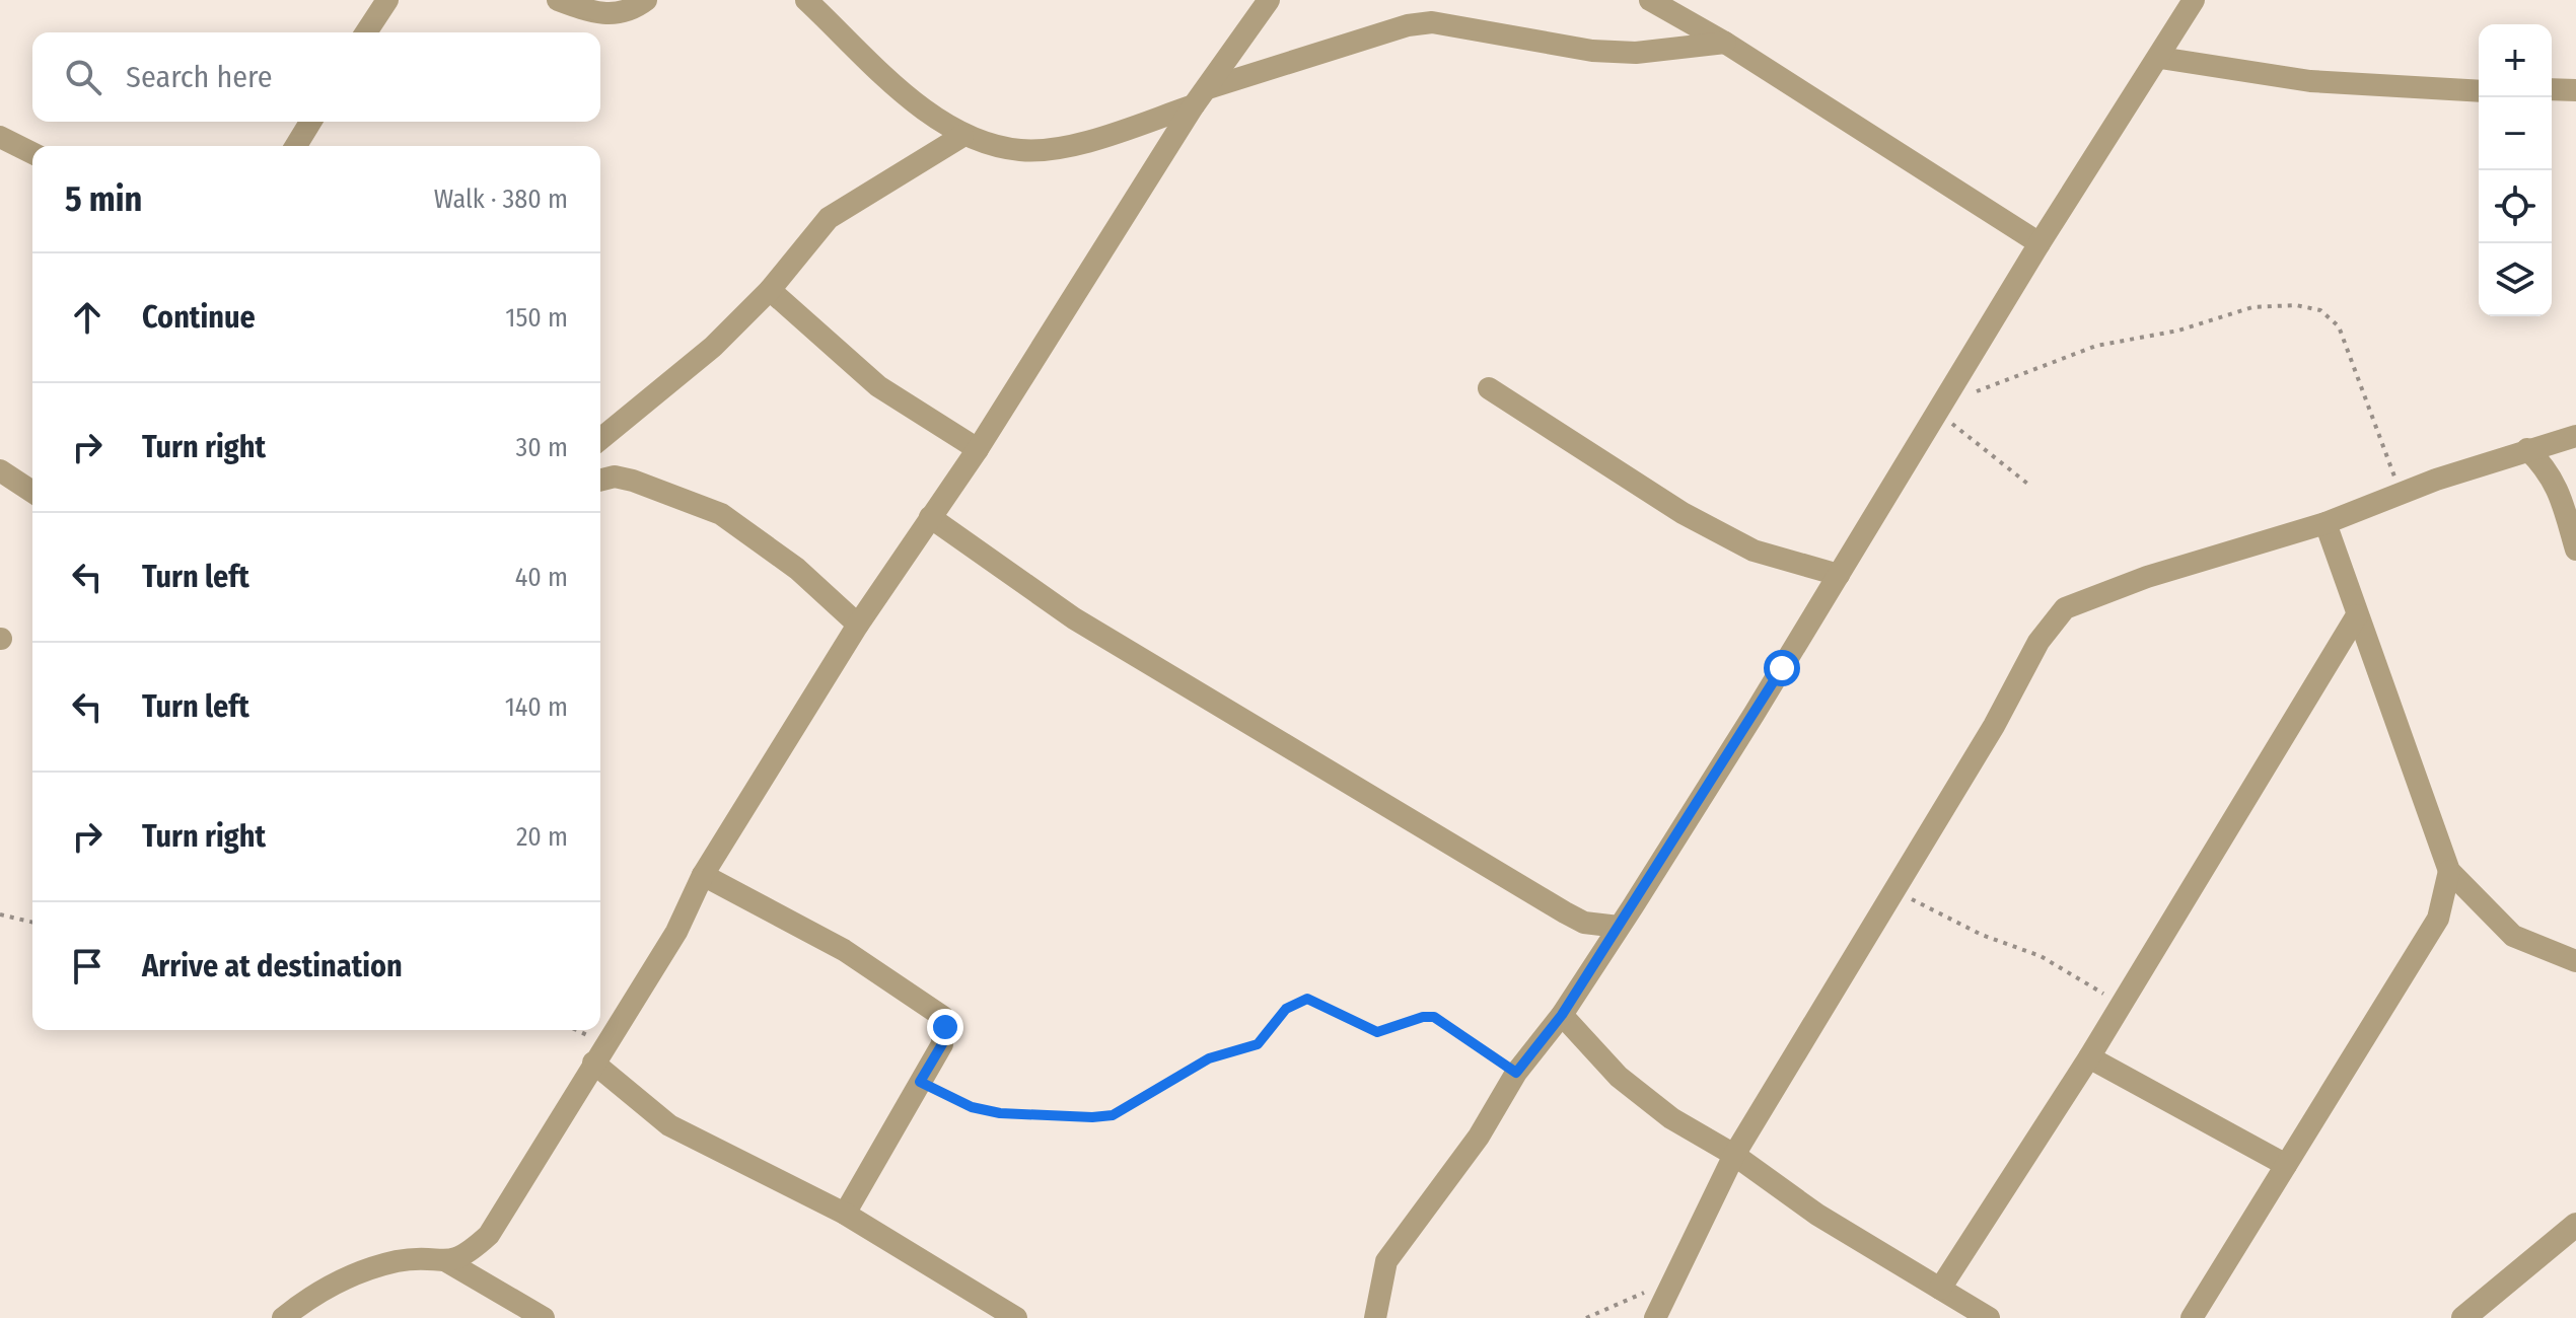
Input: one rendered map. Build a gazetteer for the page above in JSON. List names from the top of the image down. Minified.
{"page":{"map_buttons":["+","−"],"search":"Search here","heading":["5 min","Walk · 380 m"],"list":[["Continue","150 m"],["Turn right","30 m"],["Turn left","40 m"],["Turn left","140 m"],["Turn right","20 m"],"Arrive at destination"]}}
